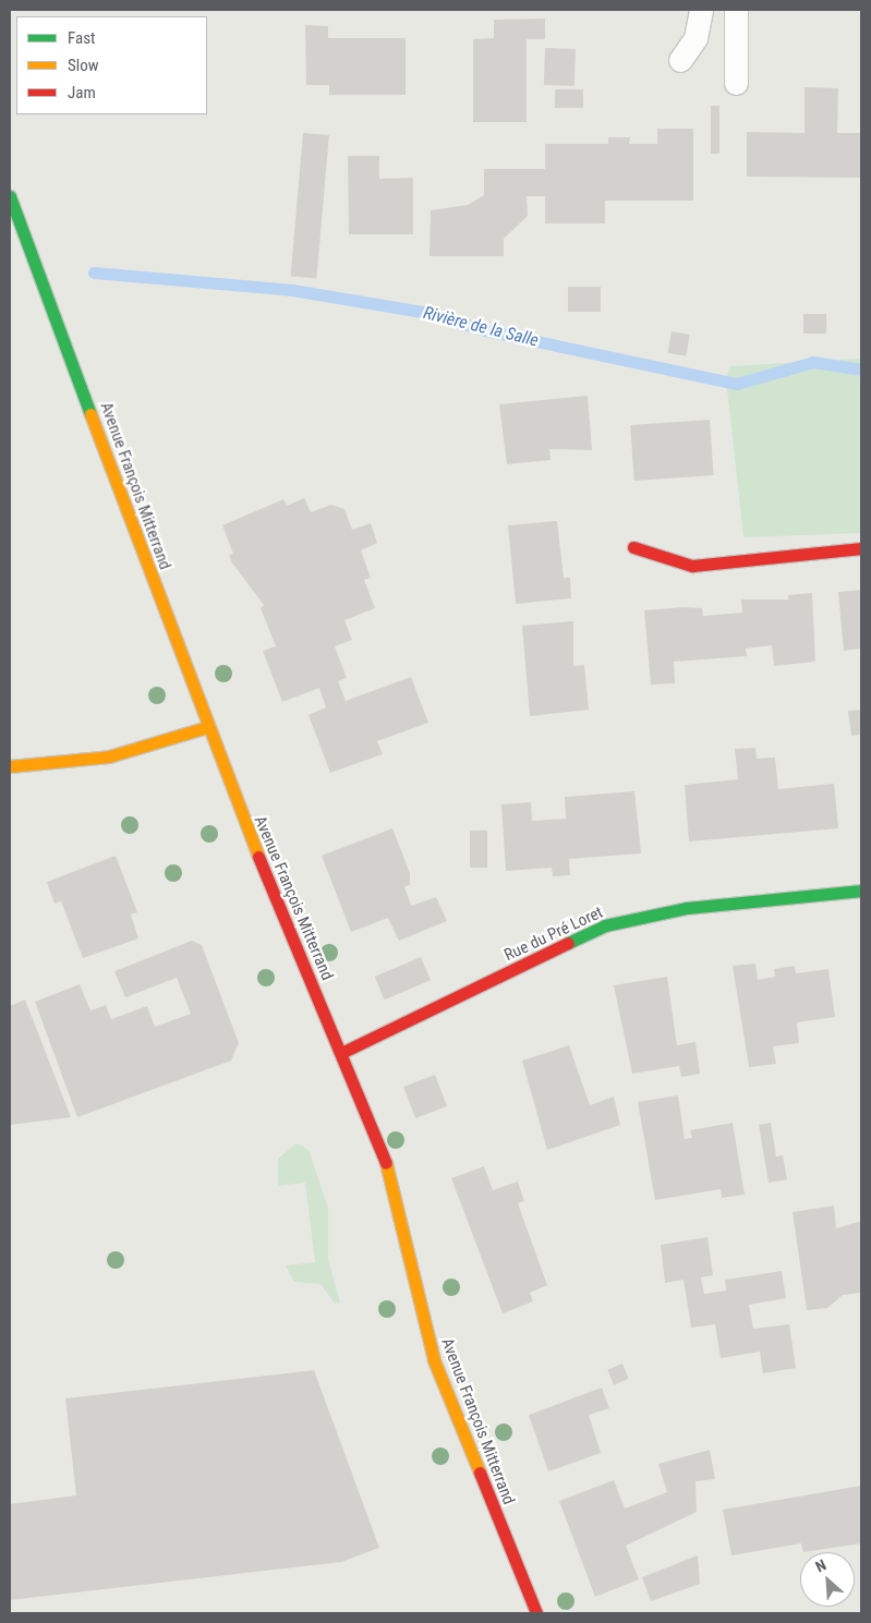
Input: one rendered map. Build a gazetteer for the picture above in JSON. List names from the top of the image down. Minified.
{"streets":{"main road":["Avenue François Mitterrand","Rue du Pré Loret"]},"crossings":[["Avenue François Mitterrand","Rue du Pré Loret"]],"water":["Rivière de la Salle"],"legend":["Fast","Slow","Jam"],"north":"top left"}
